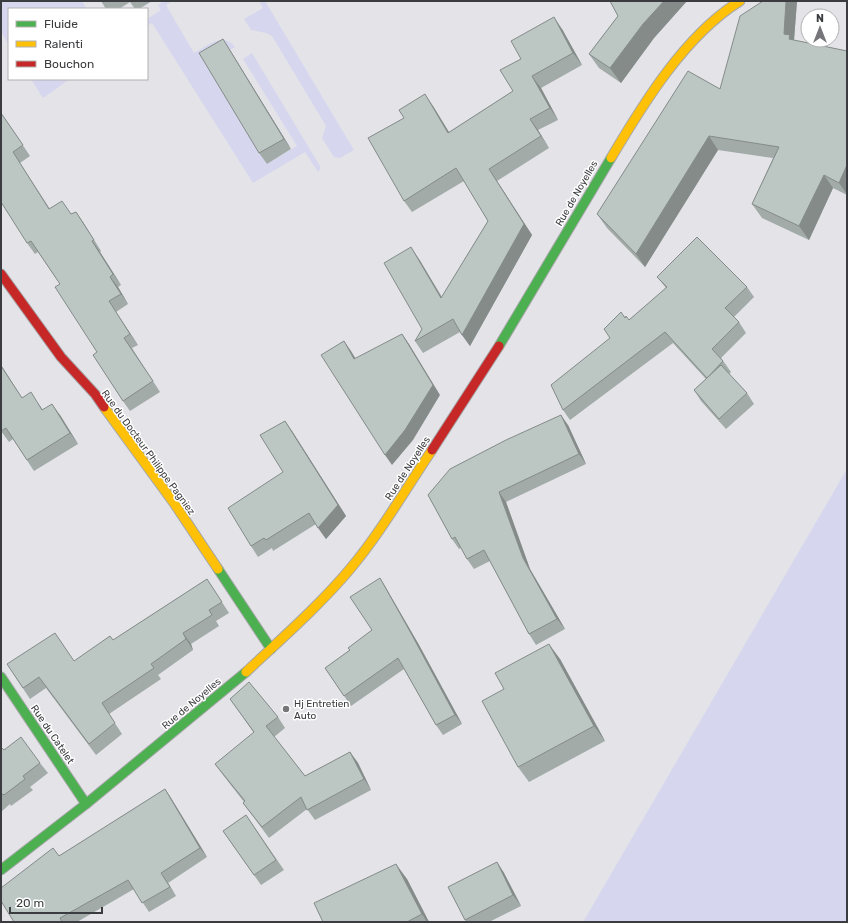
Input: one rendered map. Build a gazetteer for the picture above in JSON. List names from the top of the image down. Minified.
{"streets":{"street":["Rue de Noyelles","Rue du Docteur Philippe Pagniez","Rue du Catelet"]},"crossings":[["Rue de Noyelles","Rue du Docteur Philippe Pagniez"],["Rue de Noyelles","Rue du Catelet"]],"places":["Hj Entretien Auto"],"legend":["Fluide","Ralenti","Bouchon"],"scale_bar":"20 m","north":"top"}
